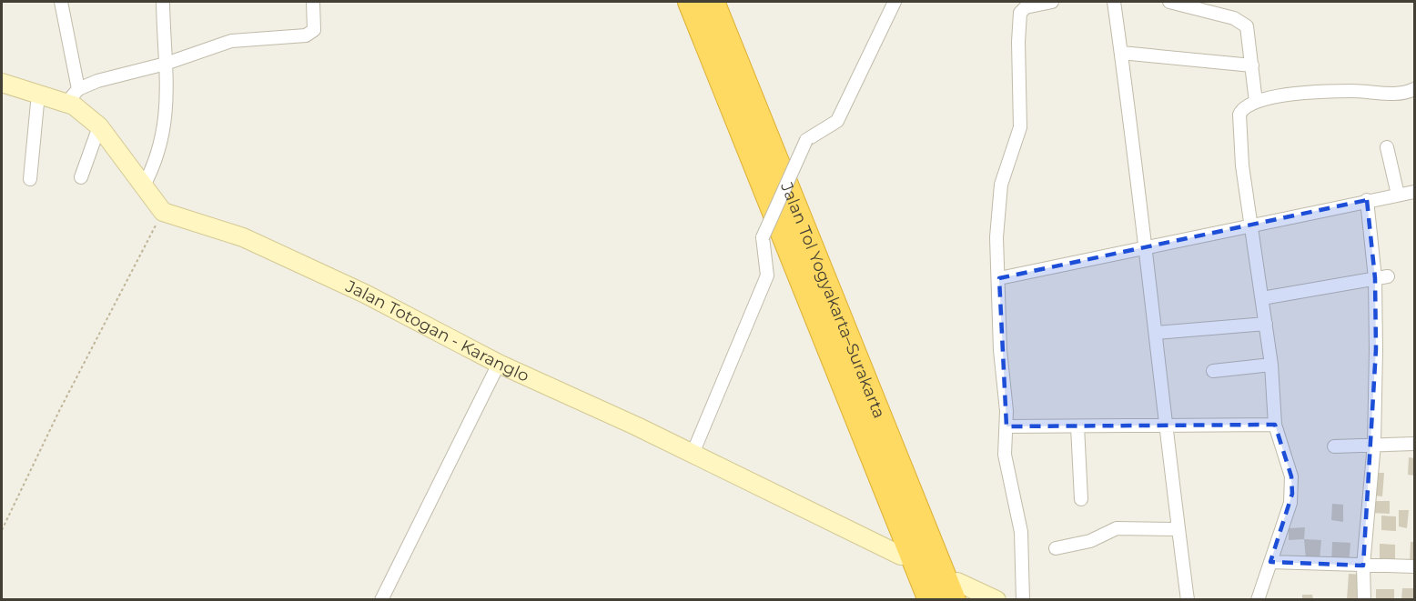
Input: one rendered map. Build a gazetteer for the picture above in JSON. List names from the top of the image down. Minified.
{"streets":{"highway":["Jalan Tol Yogyakarta–Surakarta"],"main road":["Jalan Totogan - Karanglo"]}}
